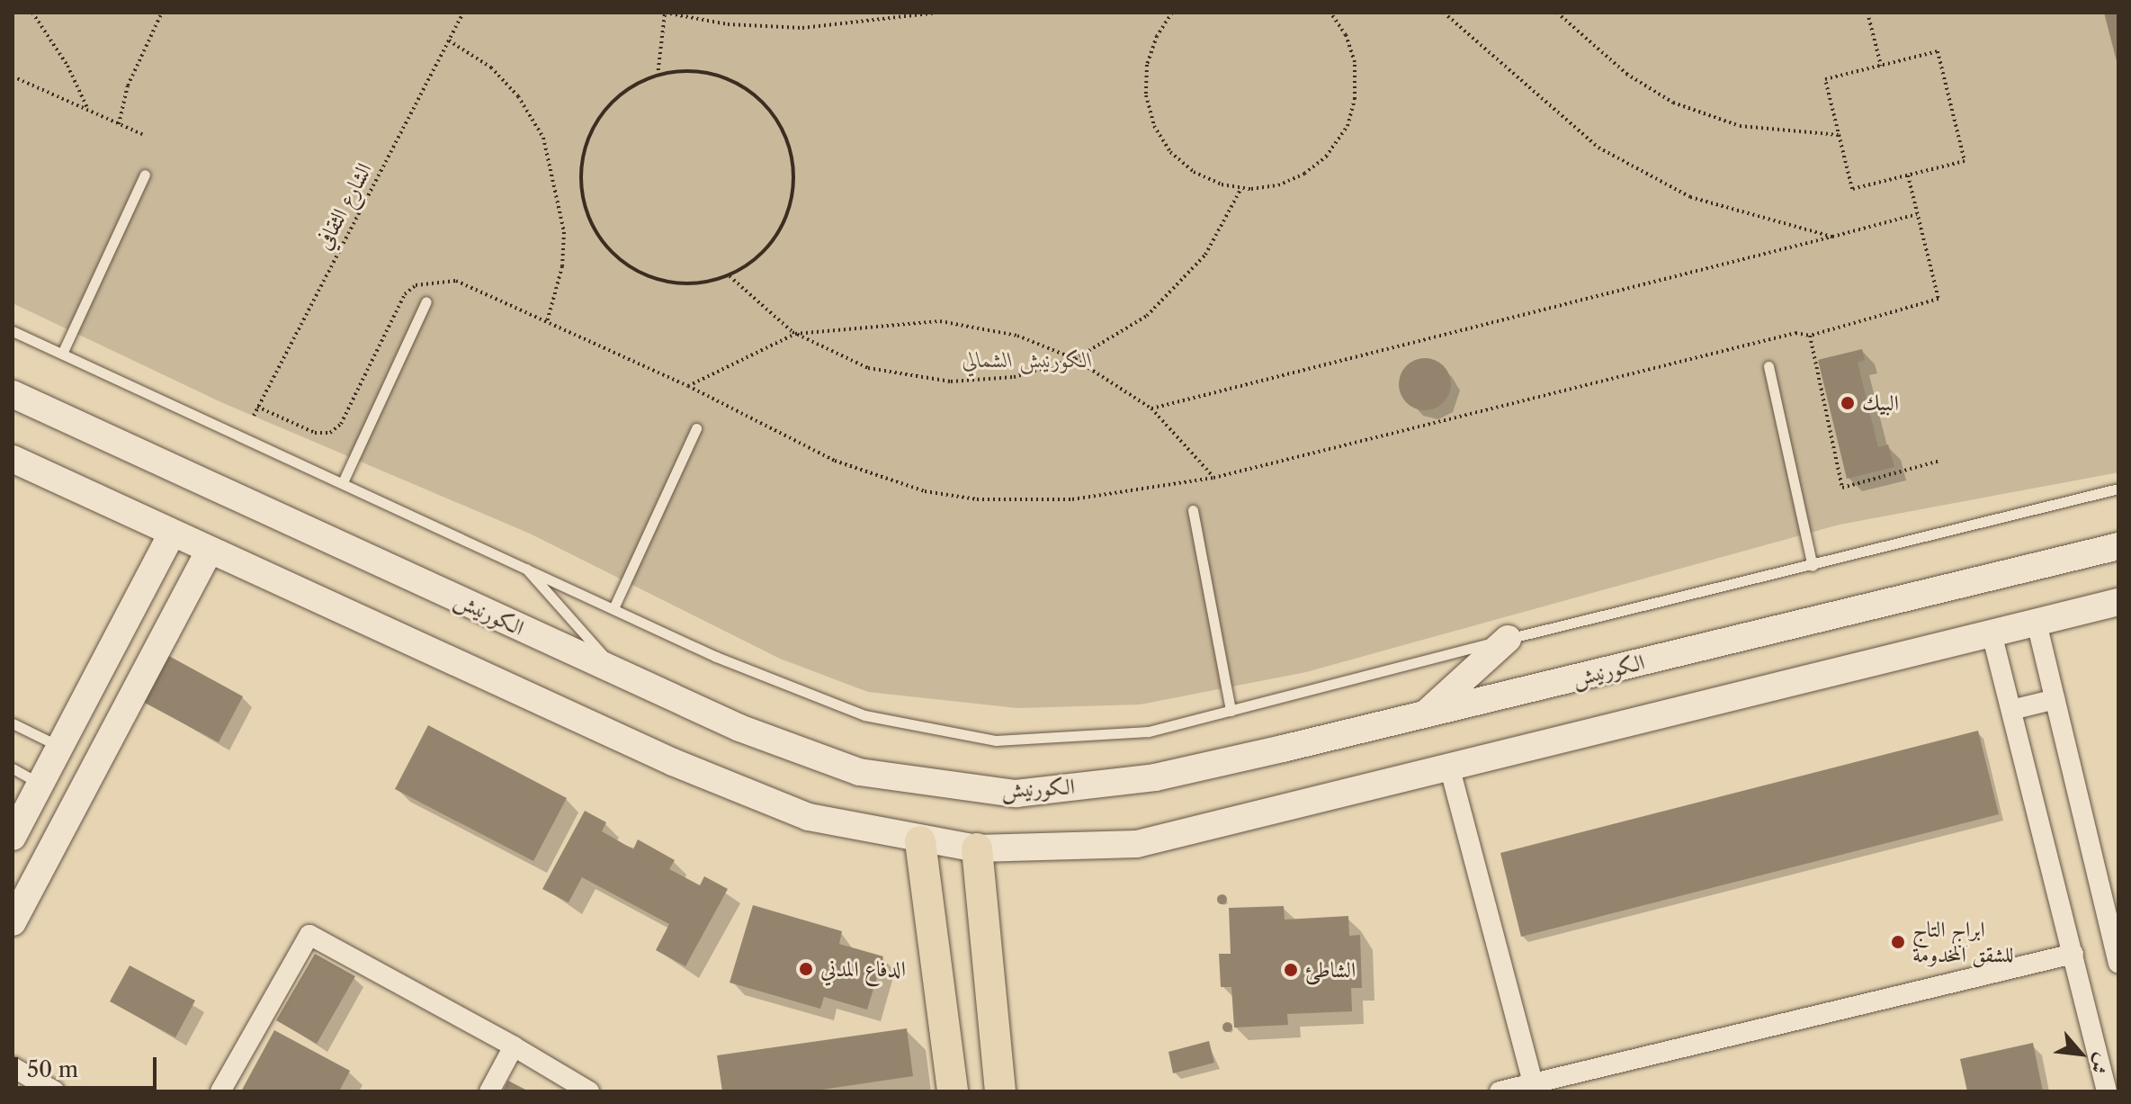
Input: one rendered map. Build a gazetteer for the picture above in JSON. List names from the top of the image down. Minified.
{"streets":{"main road":["الكورنيش"],"path":["الشارع الثقافي"]},"parks":["الكورنيش الشمالي"],"places":["البيك","ابراج التاج للشقق المخدومة","الدفاع المدني","الشاطئ"],"scale_bar":"50 m","north":"bottom right"}
